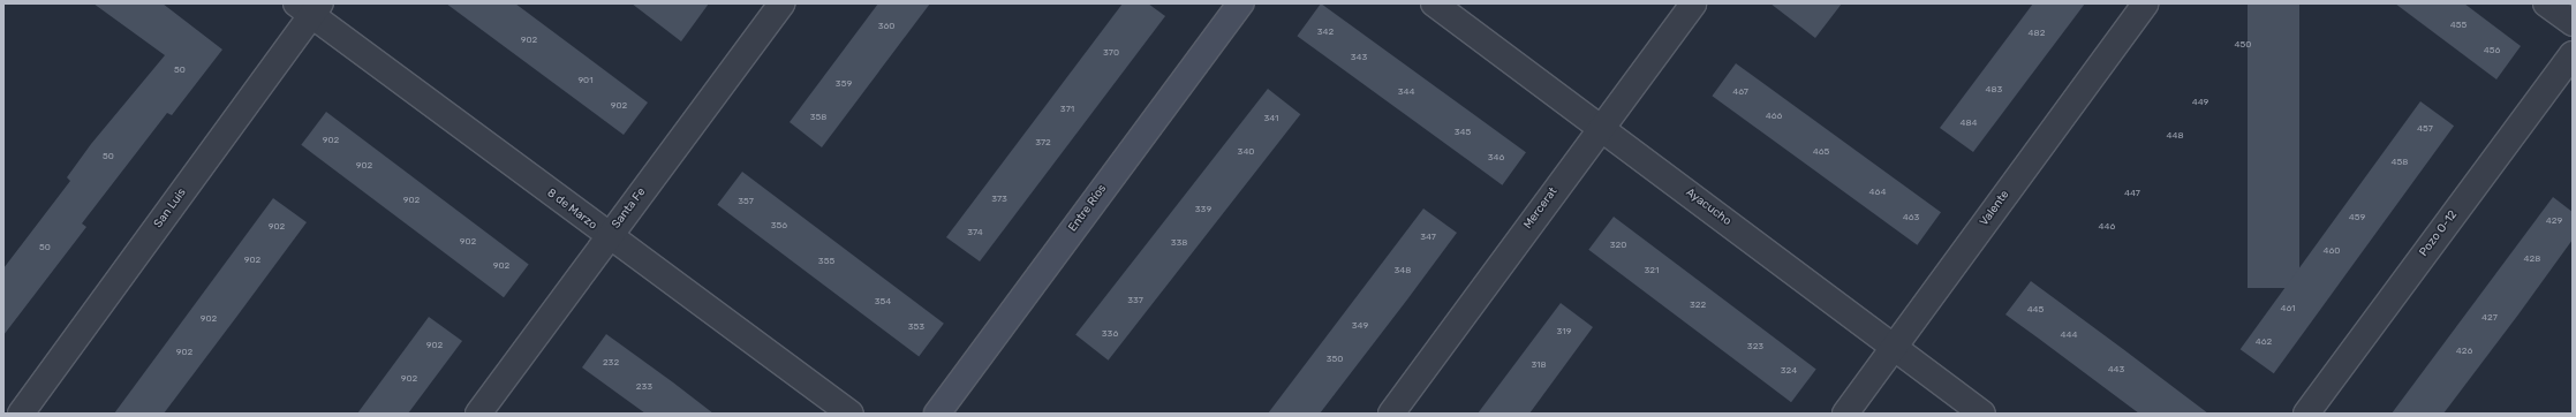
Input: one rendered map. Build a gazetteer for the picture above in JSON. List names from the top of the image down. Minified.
{"streets":{"street":["Ayacucho","San Luis","Santa Fe","Entre Ríos","Mercerat","Valente","8 de Marzo","Pozo O-12"]},"crossings":[["Ayacucho","Mercerat"],["Ayacucho","Valente"],["San Luis","8 de Marzo"],["Santa Fe","8 de Marzo"]],"house_numbers":["455","360","342","482","902","450","456","370","343","50","901","359","483","344","467","449","902","371","466","358","341","484","457","345","448","902","372","340","465","50","346","458","902","464","447","373","902","357","339","463","459","429","356","902","446","374","347","902","338","320","50","460","428","902","355","902","348","321","337","354","322","461","445","427","902","349","353","319","336","444","462","902","323","426","902","350","232","318","443","324","902","233"]}
